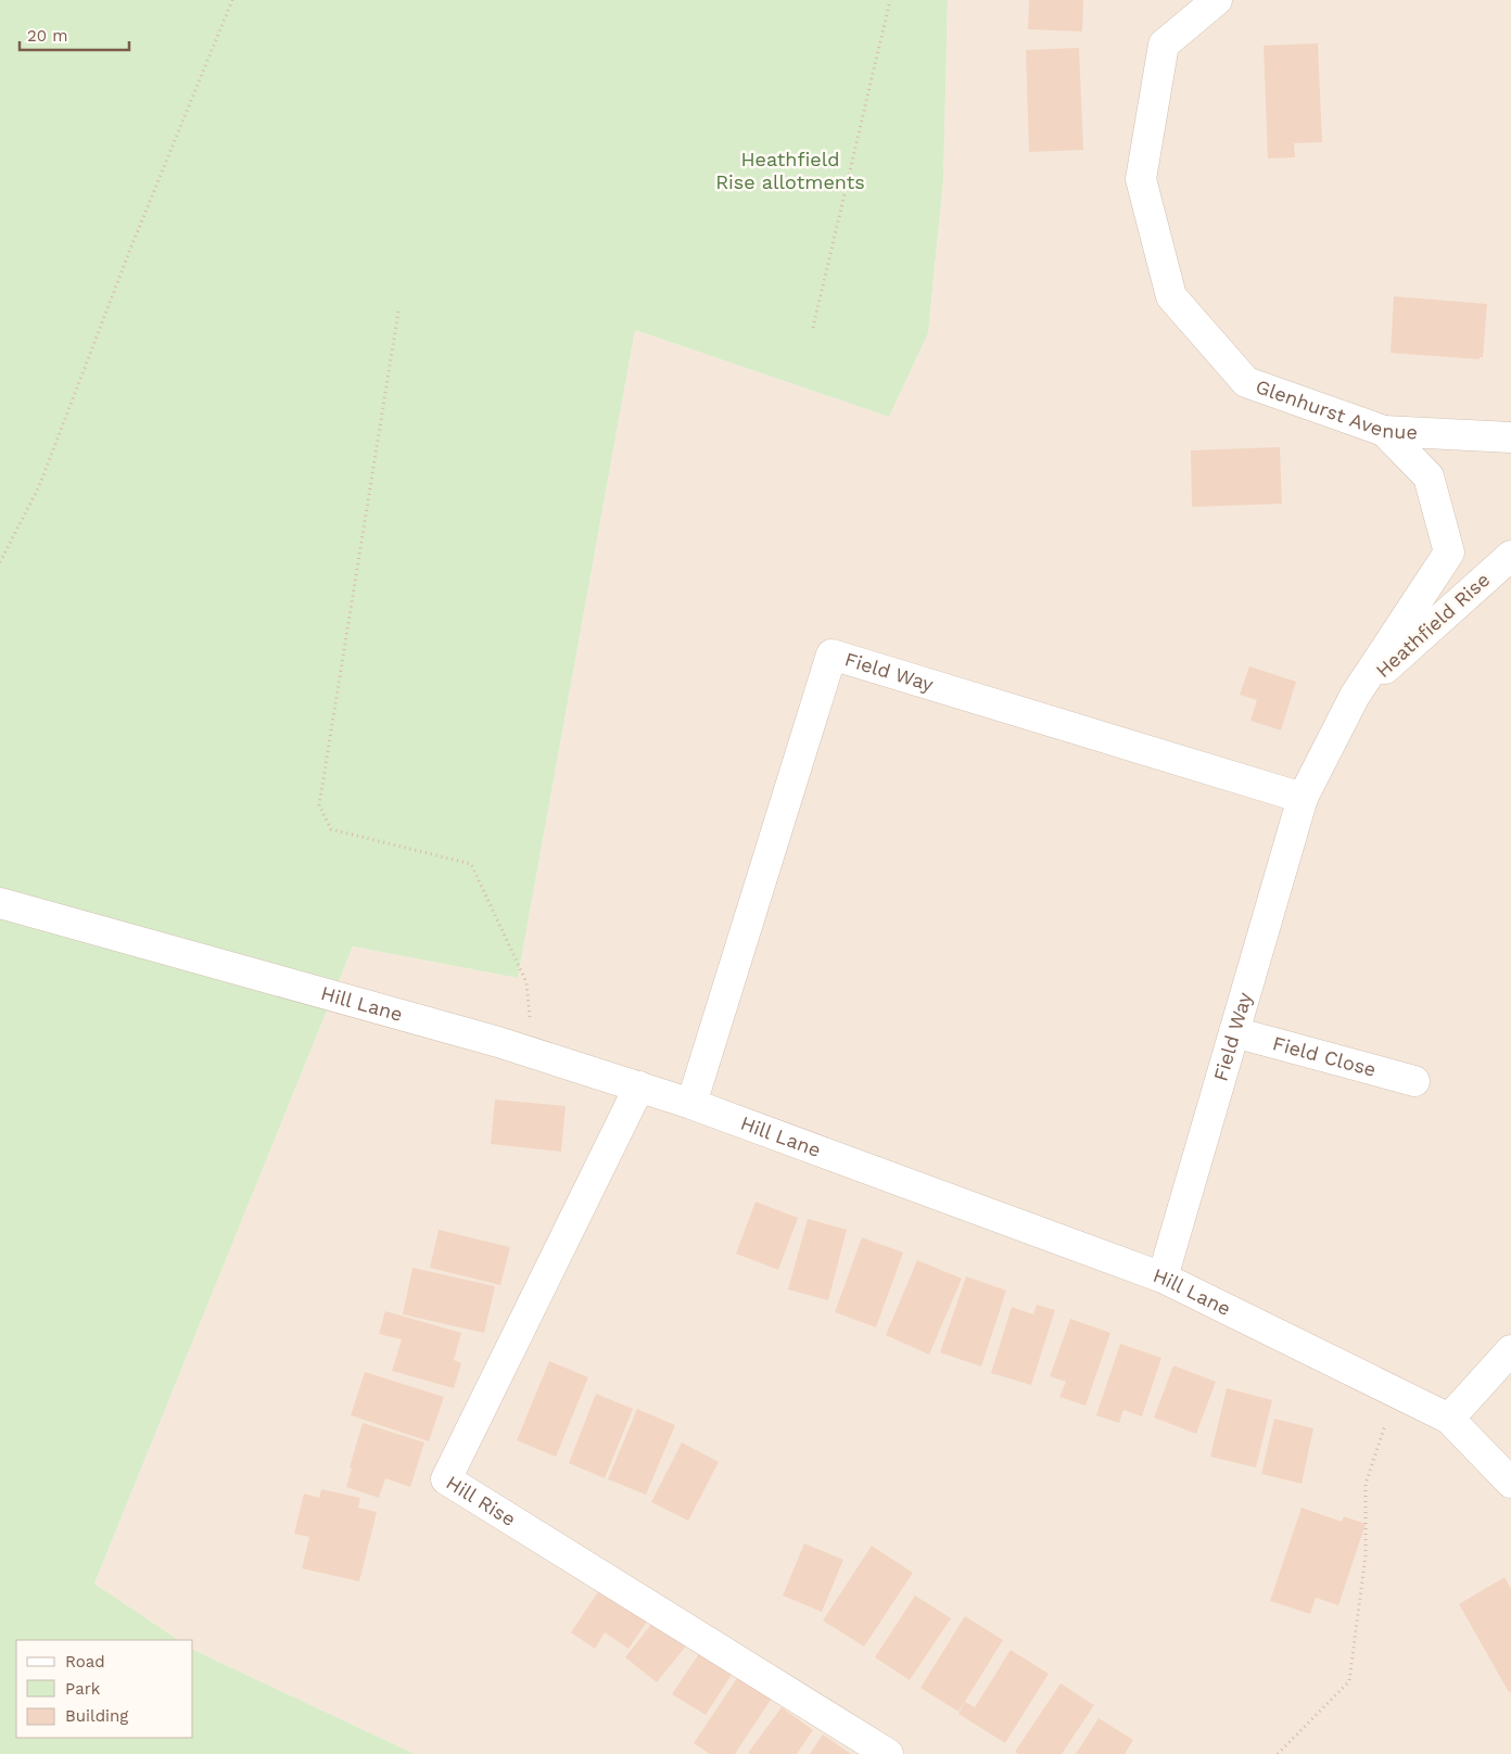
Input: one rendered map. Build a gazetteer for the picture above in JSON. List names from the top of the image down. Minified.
{"streets":{"street":["Glenhurst Avenue","Heathfield Rise","Field Way","Hill Lane","Field Close","Hill Rise"]},"crossings":[["Glenhurst Avenue","Field Way"],["Heathfield Rise","Field Way"],["Field Way","Hill Lane"],["Field Way","Field Close"],["Hill Lane","Hill Rise"]],"parks":["Heathfield Rise allotments"],"legend":["Road","Park","Building"],"scale_bar":"20 m"}
